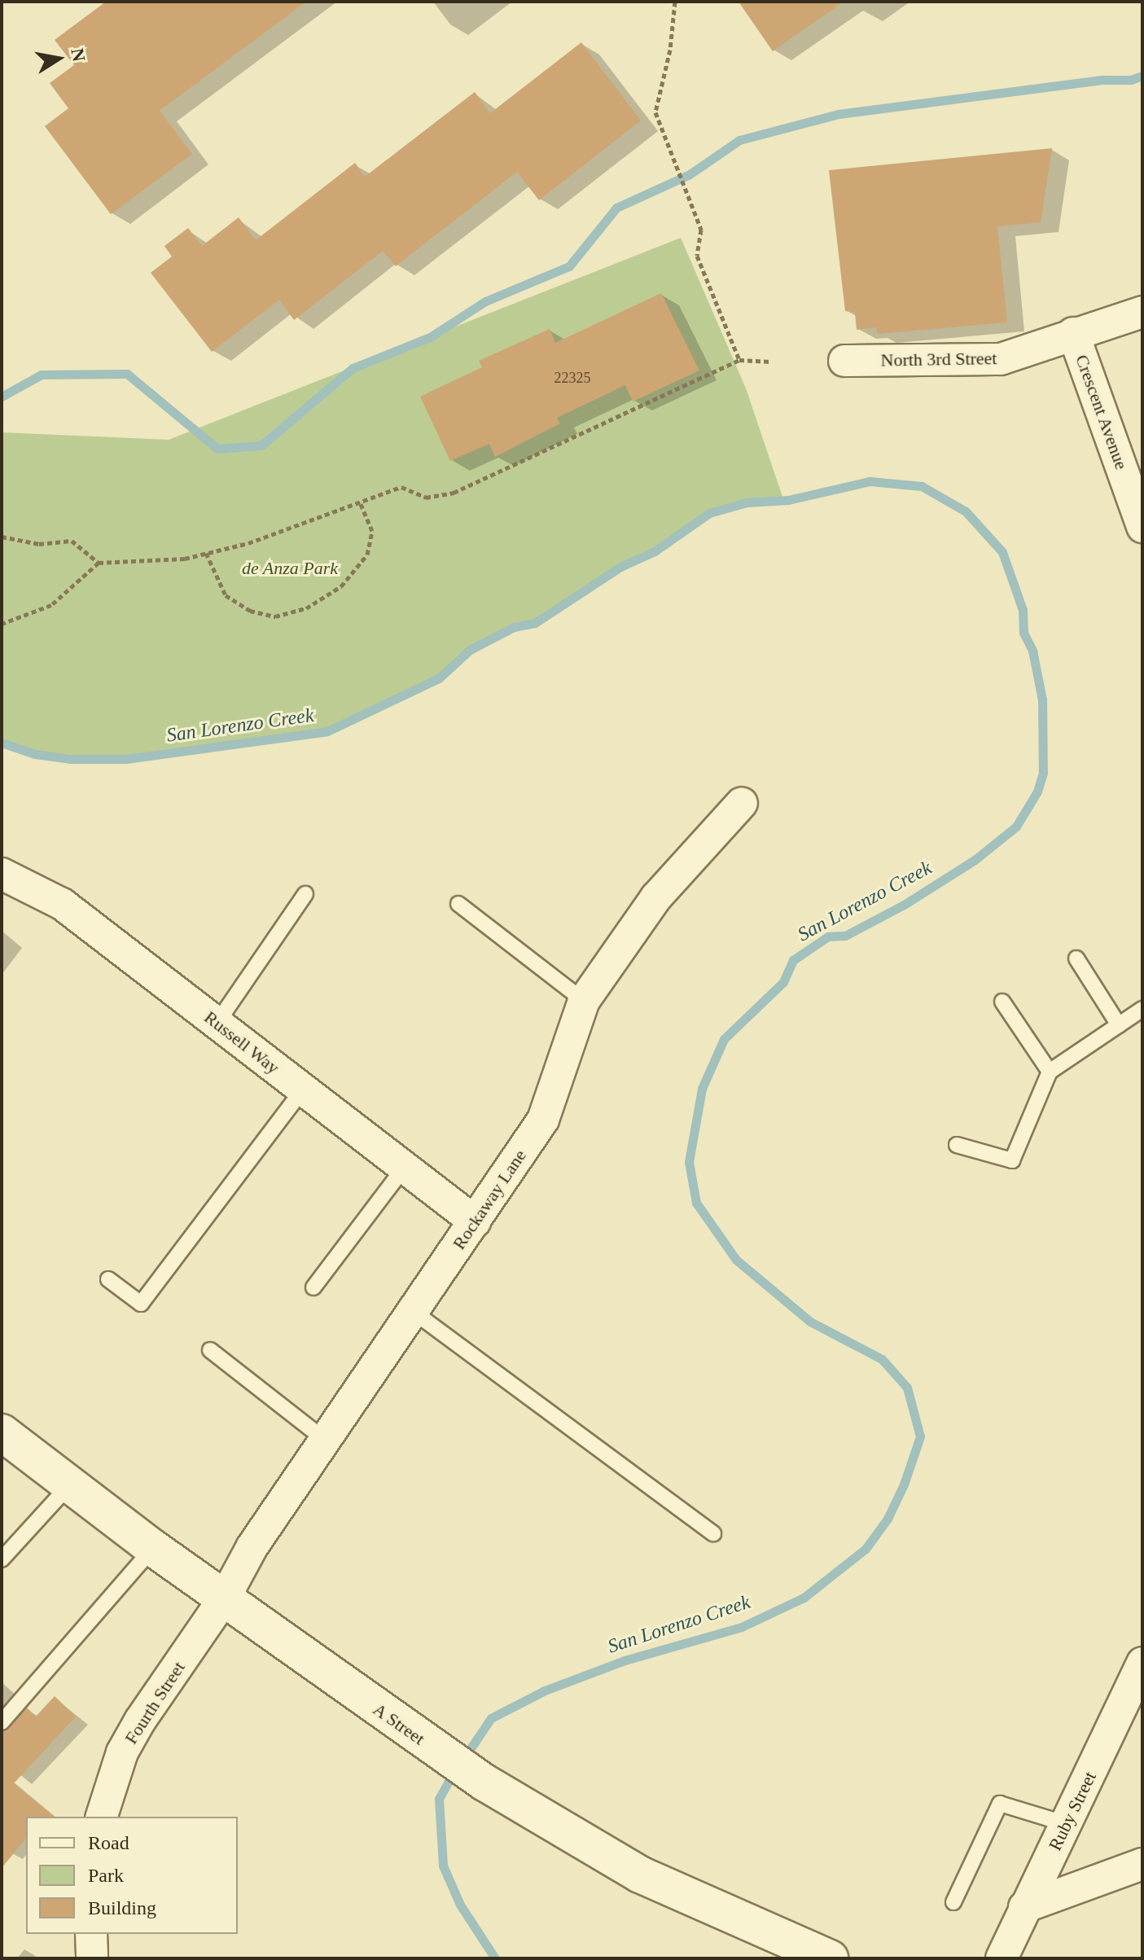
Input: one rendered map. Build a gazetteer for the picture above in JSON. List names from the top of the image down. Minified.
{"streets":{"main road":["A Street"],"street":["North 3rd Street","Crescent Avenue","Russell Way","Rockaway Lane","Fourth Street","Ruby Street"]},"crossings":[["North 3rd Street","Crescent Avenue"],["Russell Way","Rockaway Lane"],["Rockaway Lane","Fourth Street"],["Rockaway Lane","A Street"],["Fourth Street","A Street"]],"water":["San Lorenzo Creek"],"parks":["de Anza Park"],"house_numbers":["22325"],"legend":["Road","Park","Building"],"north":"right"}
